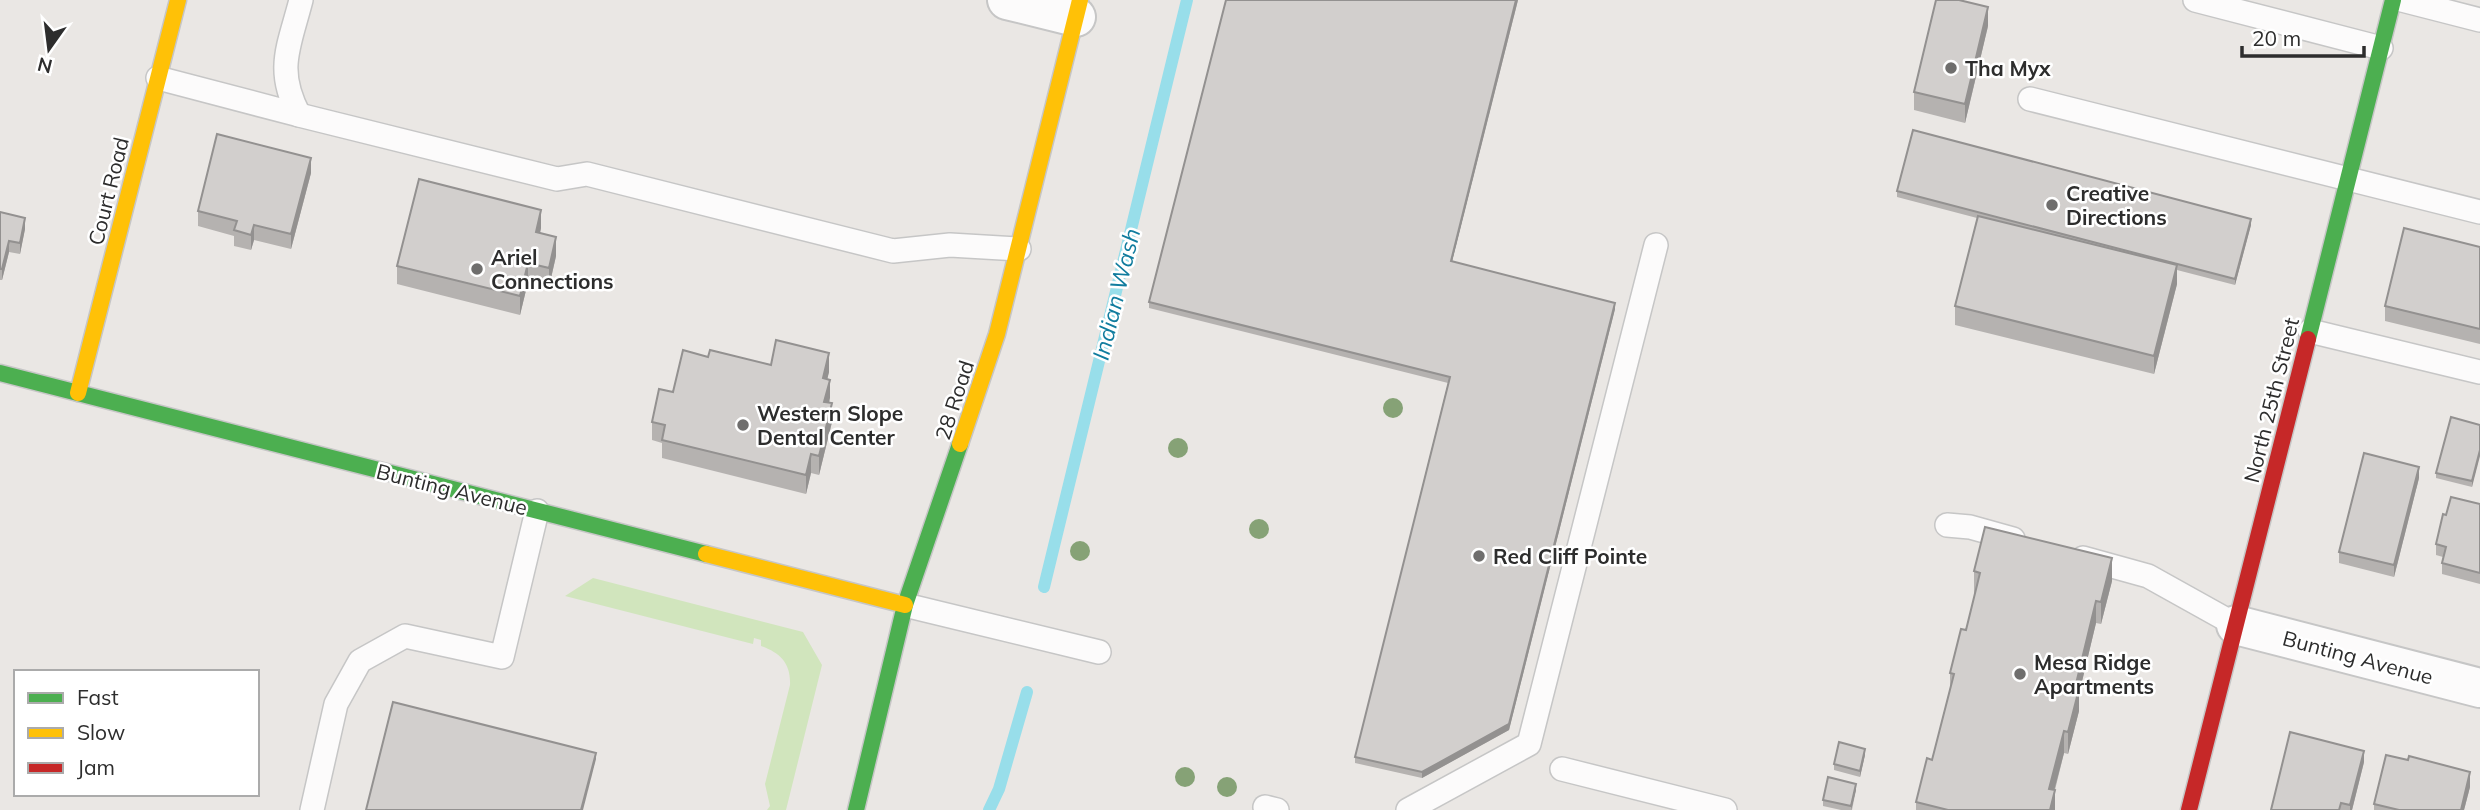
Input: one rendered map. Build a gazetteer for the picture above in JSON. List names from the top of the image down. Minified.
{"streets":{"street":["Court Road","28 Road","North 25th Street","Bunting Avenue"]},"crossings":[["Court Road","Bunting Avenue"],["28 Road","Bunting Avenue"],["North 25th Street","Bunting Avenue"]],"water":["Indian Wash"],"places":["Tha Myx","Creative Directions","Ariel Connections","Western Slope Dental Center","Red Cliff Pointe","Mesa Ridge Apartments"],"legend":["Fast","Slow","Jam"],"scale_bar":"20 m","north":"bottom"}
